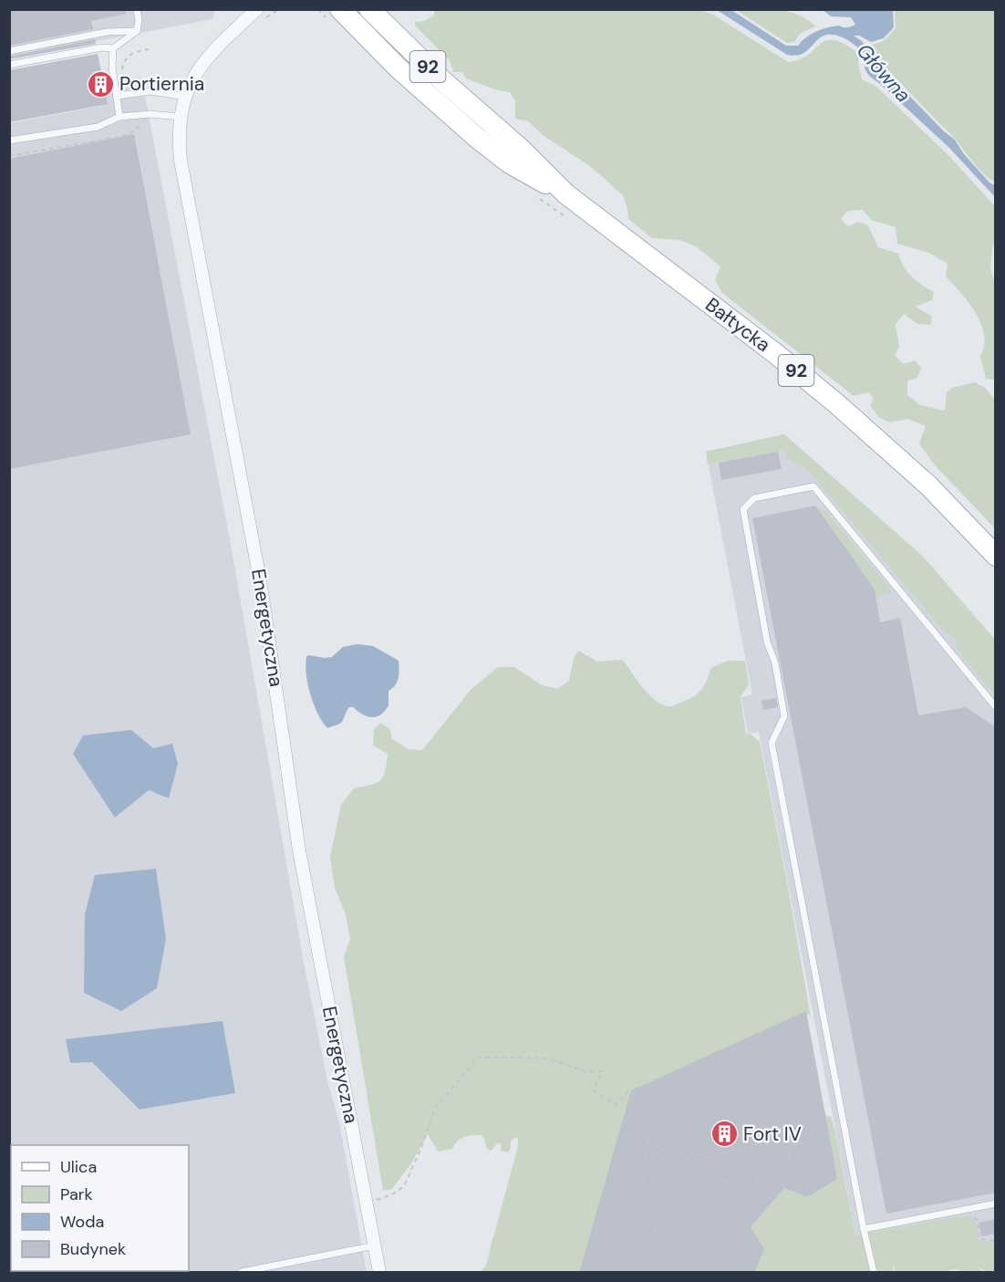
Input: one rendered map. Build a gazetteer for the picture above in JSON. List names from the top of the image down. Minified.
{"streets":{"main road":["92","Bałtycka"],"street":["Energetyczna"]},"water":["Główna"],"places":{"building":["Portiernia","Fort IV"]},"legend":["Ulica","Park","Woda","Budynek"]}
